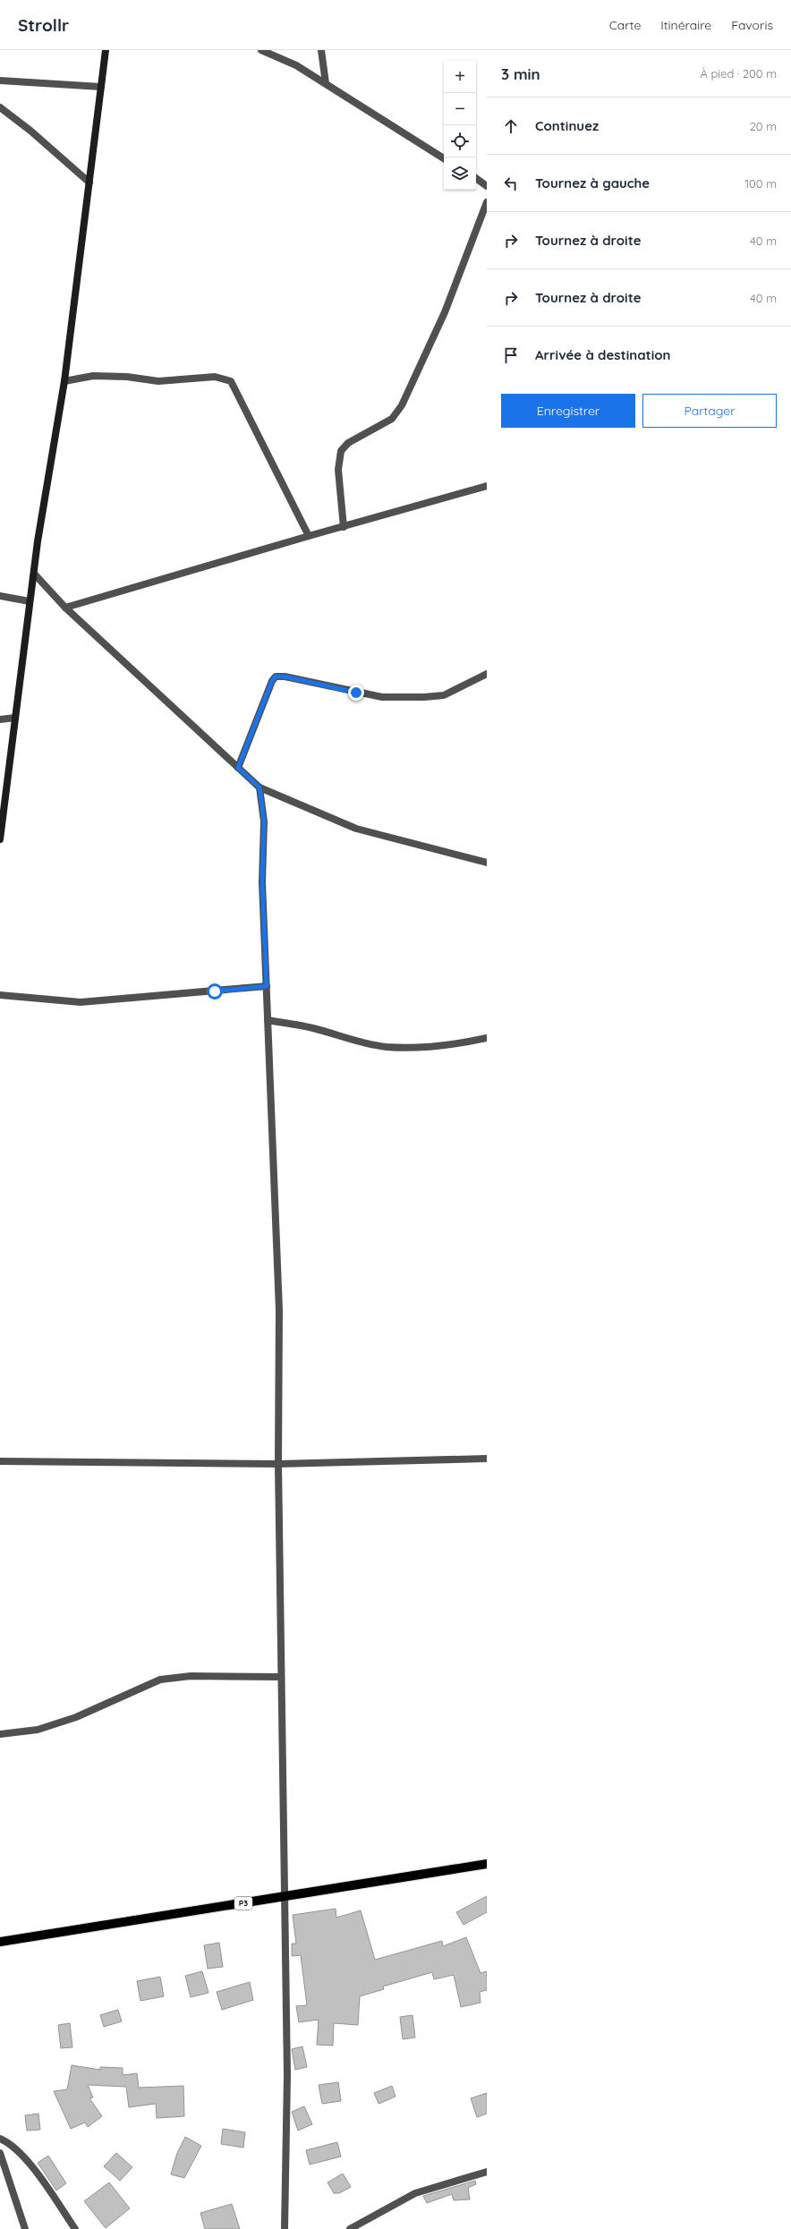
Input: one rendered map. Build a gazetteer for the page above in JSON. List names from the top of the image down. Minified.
{"streets":{"main road":["P3"]},"page":{"header":"Strollr","nav":["Carte","Itinéraire","Favoris"],"heading":["3 min","À pied · 200 m"],"map_buttons":["+","−"],"list":[["Continuez","20 m"],["Tournez à gauche","100 m"],["Tournez à droite","40 m"],["Tournez à droite","40 m"],"Arrivée à destination"],"buttons":["Enregistrer","Partager"]}}
